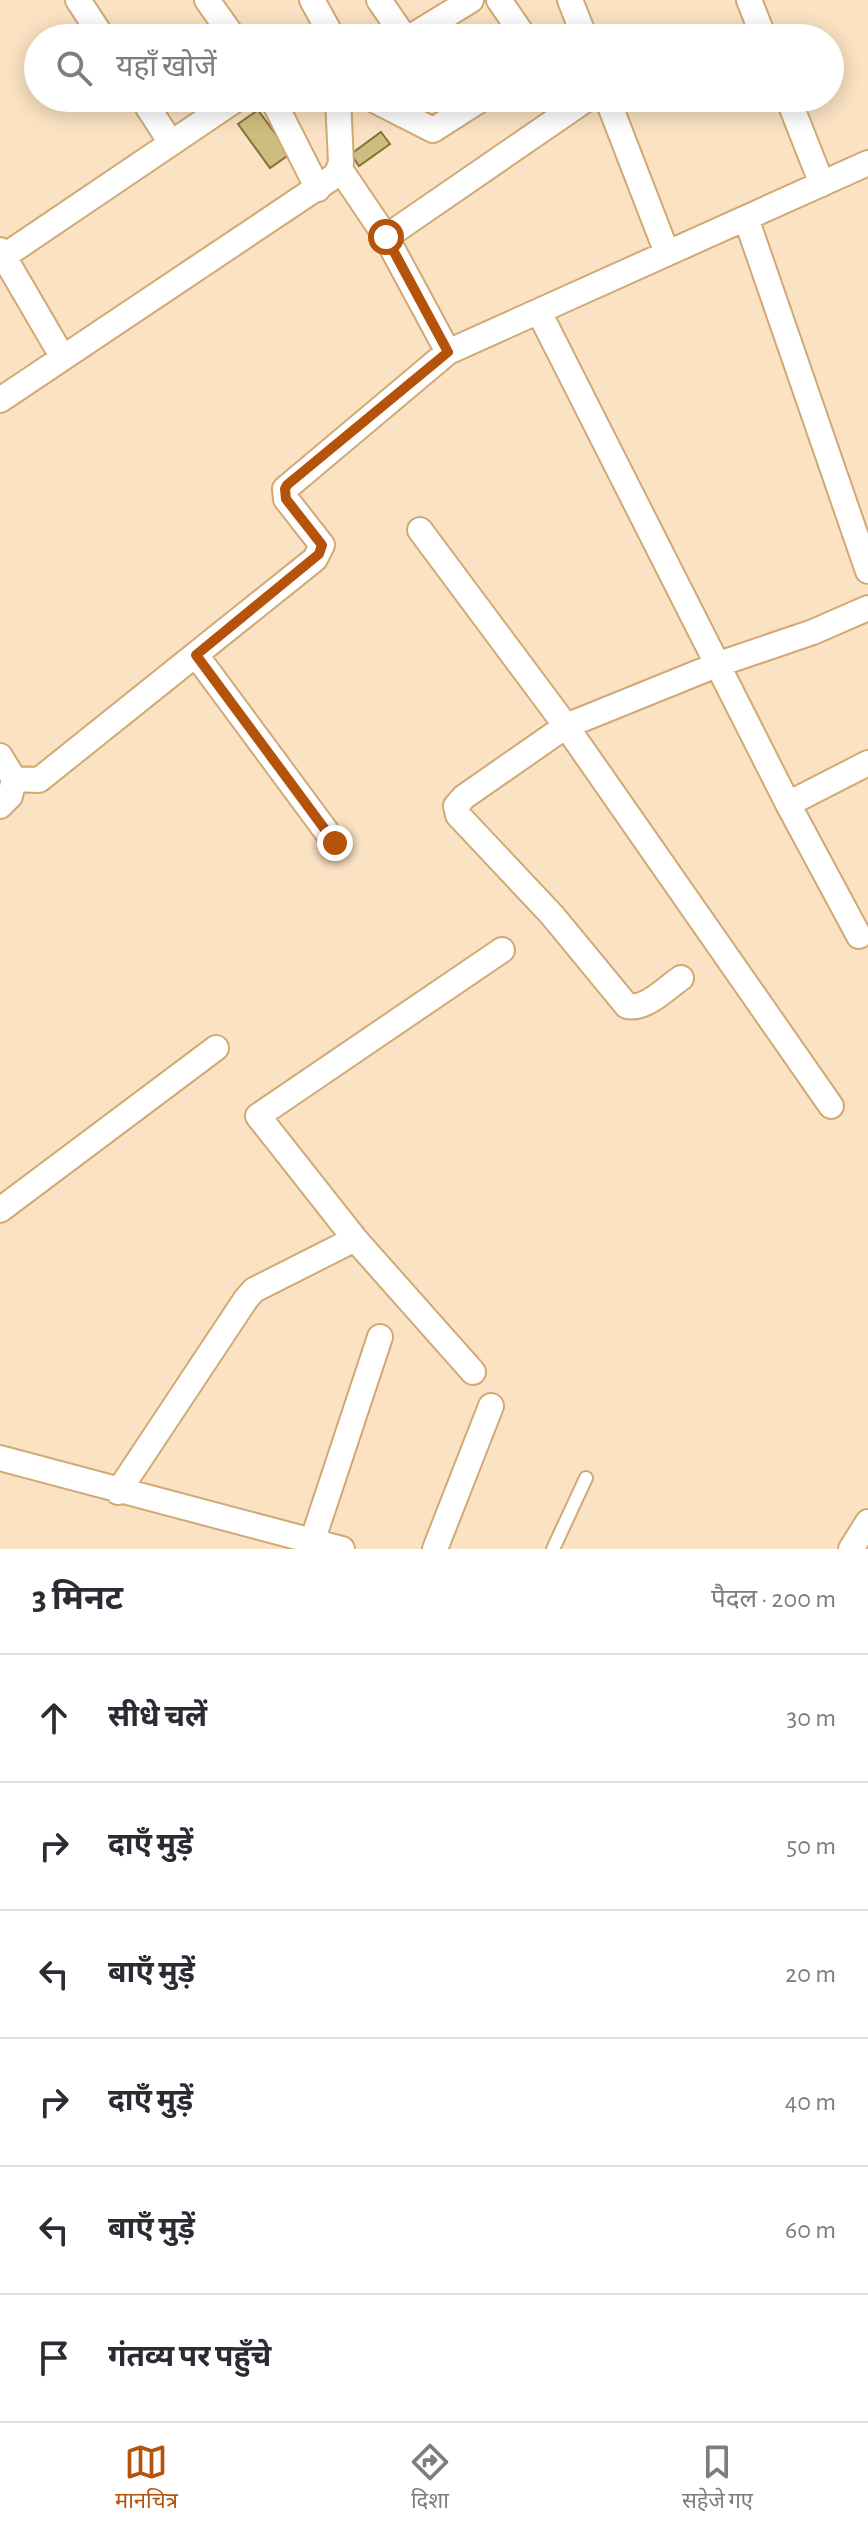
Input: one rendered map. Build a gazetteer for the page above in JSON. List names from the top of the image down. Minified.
{"page":{"search":"यहाँ खोजें","heading":["3 मिनट","पैदल · 200 m"],"list":[["सीधे चलें","30 m"],["दाएँ मुड़ें","50 m"],["बाएँ मुड़ें","20 m"],["दाएँ मुड़ें","40 m"],["बाएँ मुड़ें","60 m"],"गंतव्य पर पहुँचे"],"nav":["मानचित्र","दिशा","सहेजे गए"]}}
